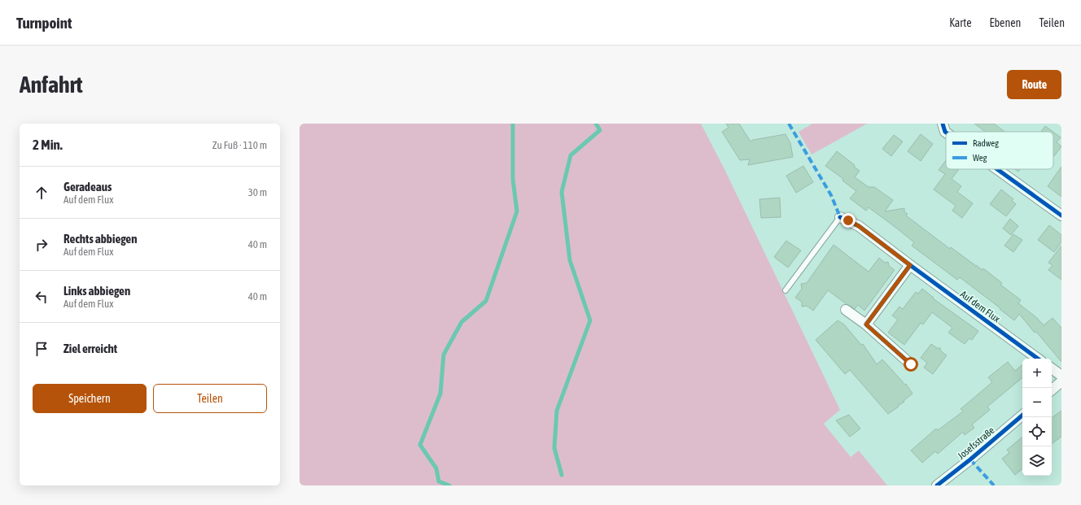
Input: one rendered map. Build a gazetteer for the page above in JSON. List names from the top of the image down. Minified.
{"streets":{"street":["Auf dem Flux","Josefsstraße"]},"legend":["Radweg","Weg"],"page":{"header":"Turnpoint","nav":["Karte","Ebenen","Teilen"],"buttons":["Route",["Speichern","Teilen"]],"title":"Anfahrt","heading":["2 Min.","Zu Fuß · 110 m"],"list":[["Geradeaus","Auf dem Flux","30 m"],["Rechts abbiegen","Auf dem Flux","40 m"],["Links abbiegen","Auf dem Flux","40 m"],"Ziel erreicht"],"map_buttons":["+","−"]}}
